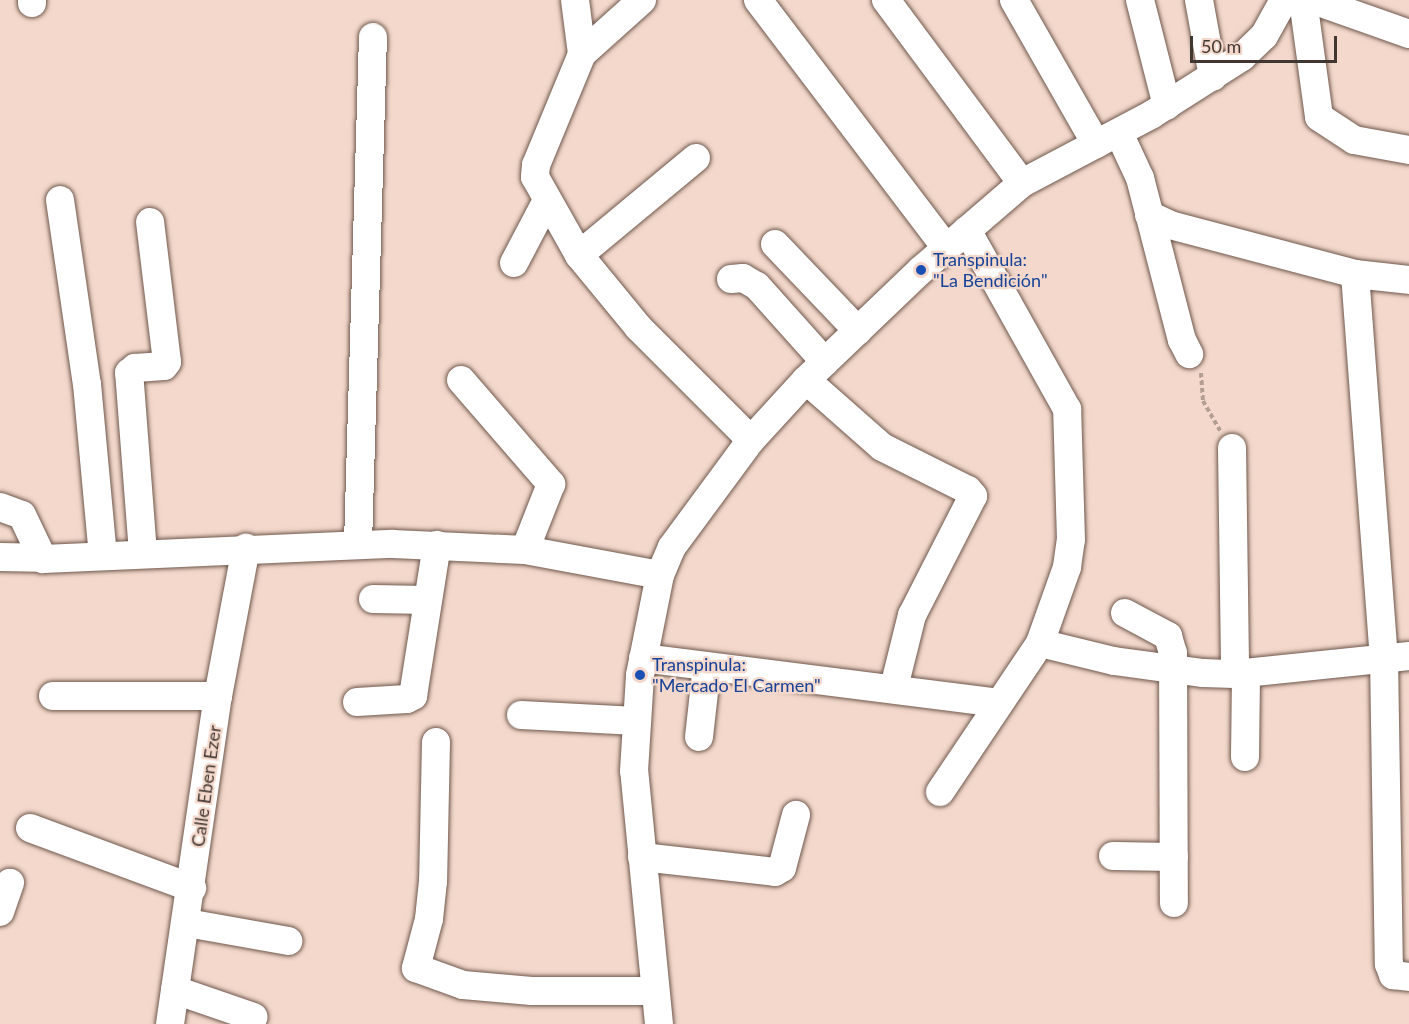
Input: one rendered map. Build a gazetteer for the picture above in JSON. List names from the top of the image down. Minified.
{"streets":{"street":["Calle Eben Ezer"]},"places":["Transpinula: \"La Bendición\"","Transpinula: \"Mercado El Carmen\""],"scale_bar":"50 m"}
